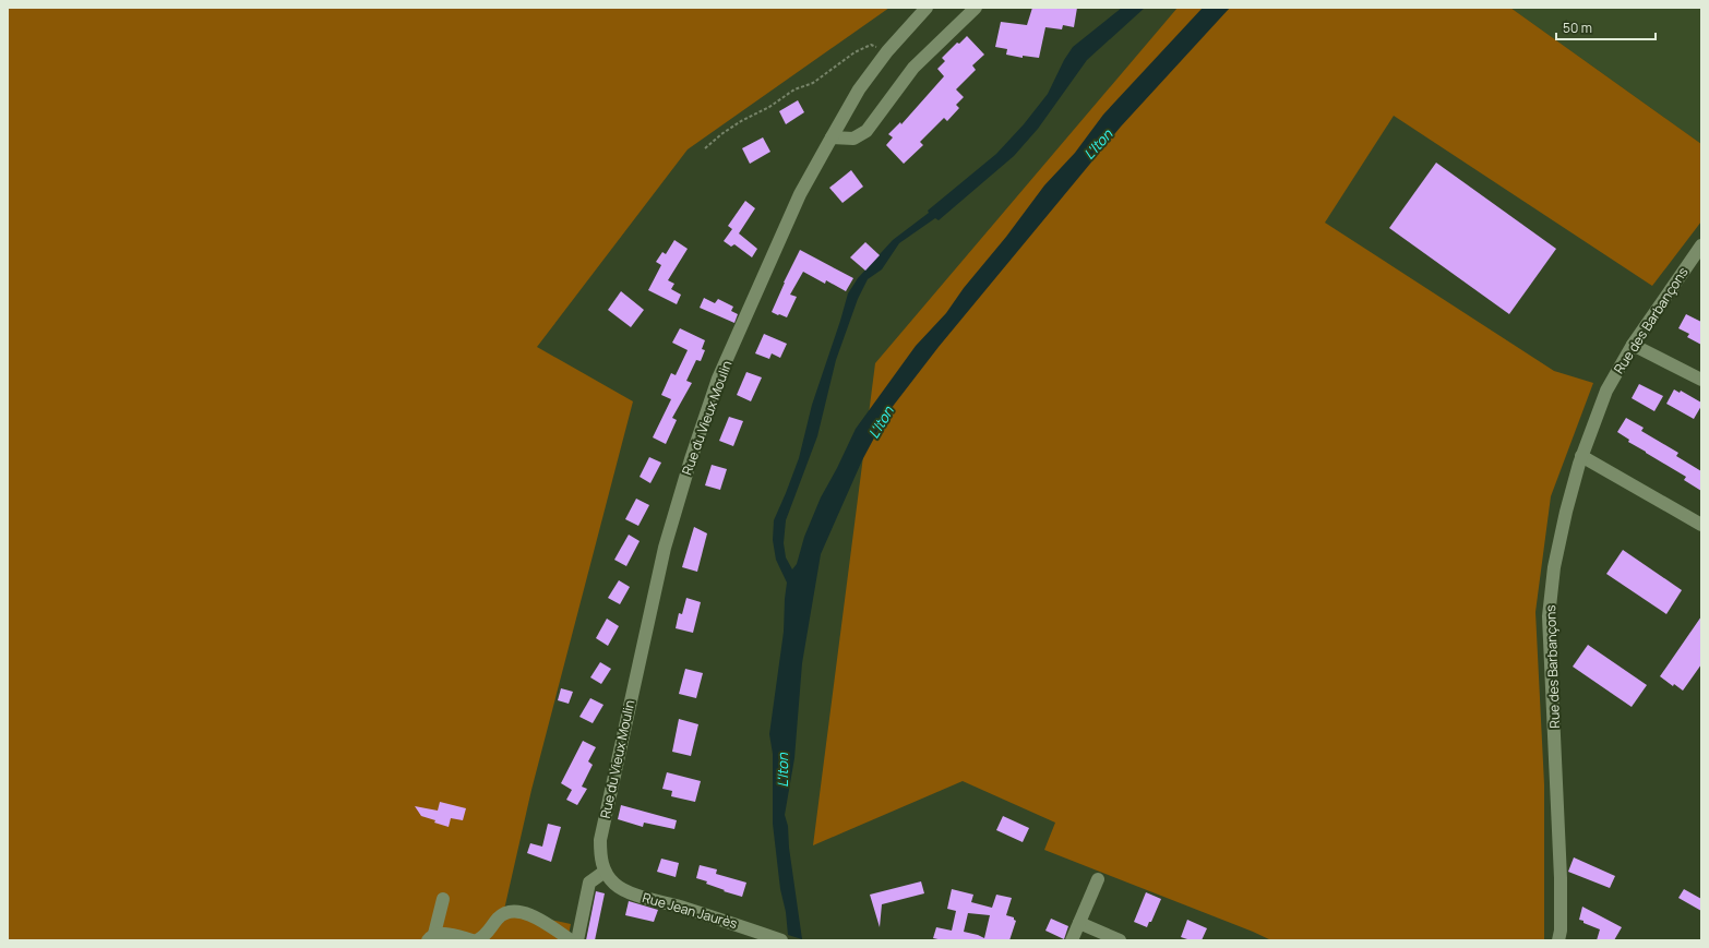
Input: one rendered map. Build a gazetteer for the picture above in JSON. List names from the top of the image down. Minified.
{"streets":{"street":["Rue des Barbançons","Rue du Vieux Moulin","Rue Jean Jaurès"]},"crossings":[["Rue du Vieux Moulin","Rue Jean Jaurès"]],"water":["L'Iton"],"scale_bar":"50 m"}
